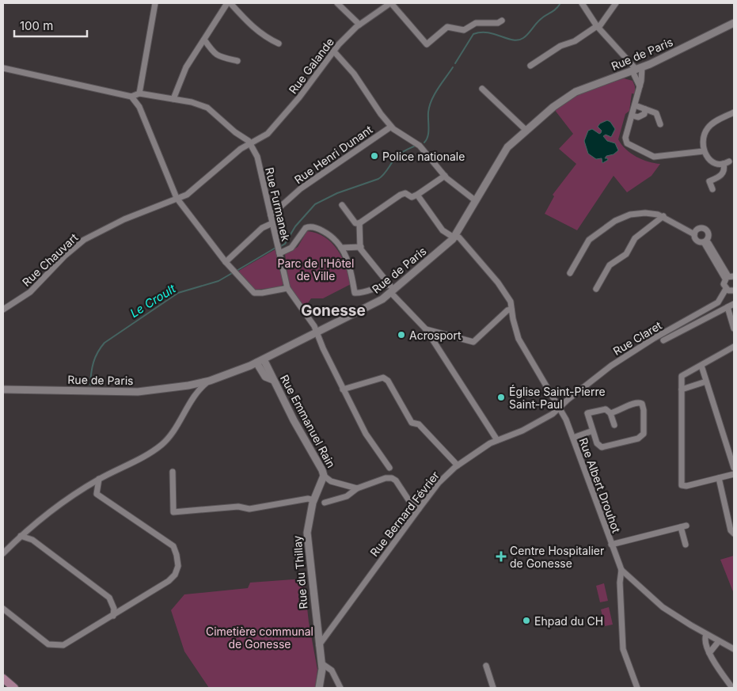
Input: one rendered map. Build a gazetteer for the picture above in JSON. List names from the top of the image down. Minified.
{"streets":{"street":["Rue de Paris","Rue Galande","Rue Henri Dunant","Rue Furmanek","Rue Chauvart","Rue Claret","Rue Emmanuel Rain","Rue Albert Drouhot","Rue Bernard Février","Rue du Thillay"]},"crossings":[["Rue de Paris","Rue Furmanek"],["Rue de Paris","Rue Emmanuel Rain"],["Rue de Paris","Rue Albert Drouhot"],["Rue Galande","Rue Furmanek"],["Rue Galande","Rue Chauvart"],["Rue Henri Dunant","Rue Furmanek"],["Rue Claret","Rue Albert Drouhot"],["Rue Claret","Rue Bernard Février"],["Rue Emmanuel Rain","Rue du Thillay"],["Rue Albert Drouhot","Rue Bernard Février"],["Rue Bernard Février","Rue du Thillay"]],"districts":["Gonesse"],"water":["Le Croult"],"parks":["Parc de l'Hôtel de Ville","Cimetière communal de Gonesse"],"places":{"other":["Police nationale","Acrosport","Église Saint-Pierre Saint-Paul","Ehpad du CH"],"health":["Centre Hospitalier de Gonesse"]},"scale_bar":"100 m"}
